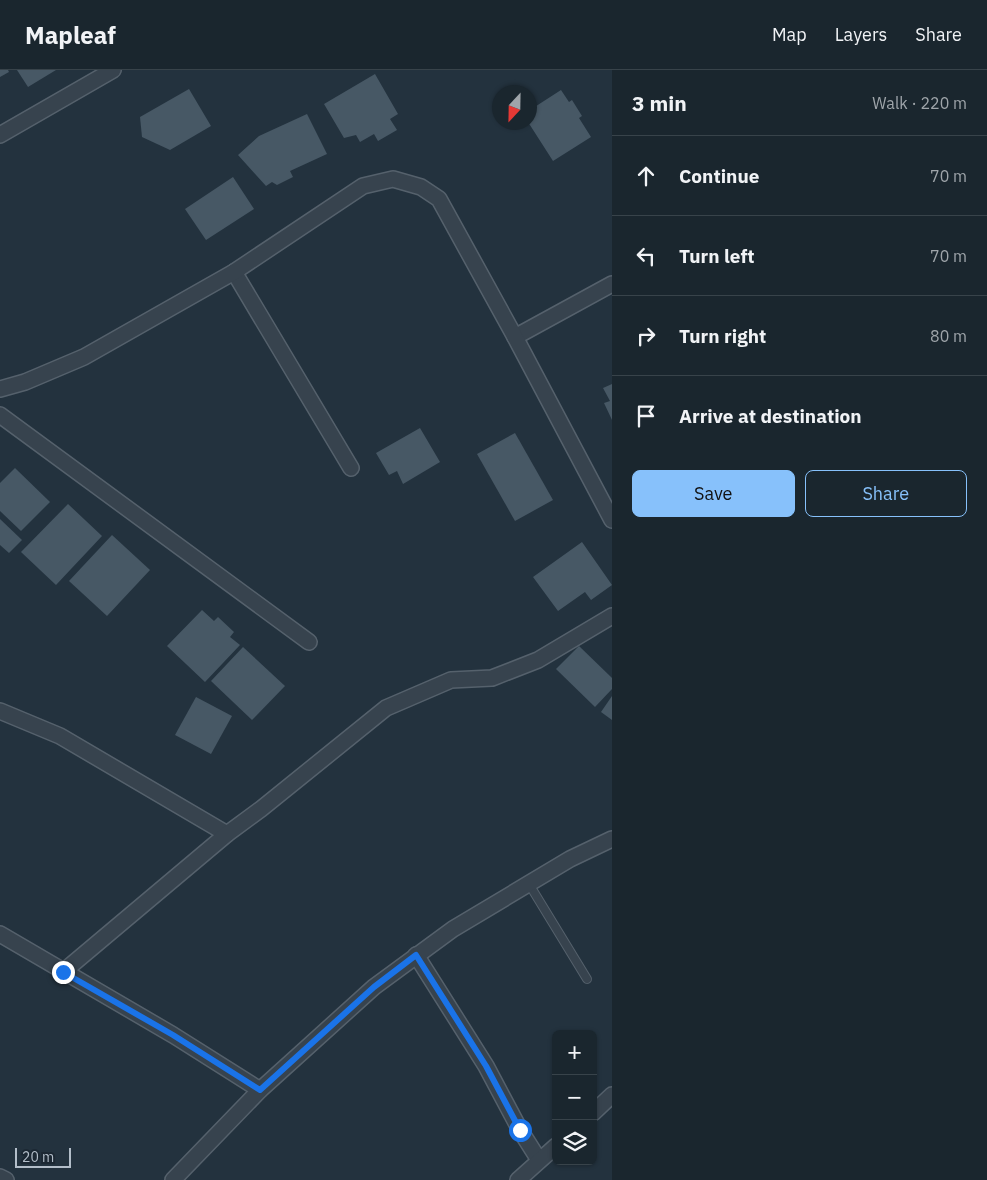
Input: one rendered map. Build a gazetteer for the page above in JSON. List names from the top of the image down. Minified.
{"scale_bar":"20 m","north":"bottom","page":{"header":"Mapleaf","nav":["Map","Layers","Share"],"heading":["3 min","Walk · 220 m"],"list":[["Continue","70 m"],["Turn left","70 m"],["Turn right","80 m"],"Arrive at destination"],"buttons":["Save","Share"],"map_buttons":["+","−"],"scale":"20 m"}}
